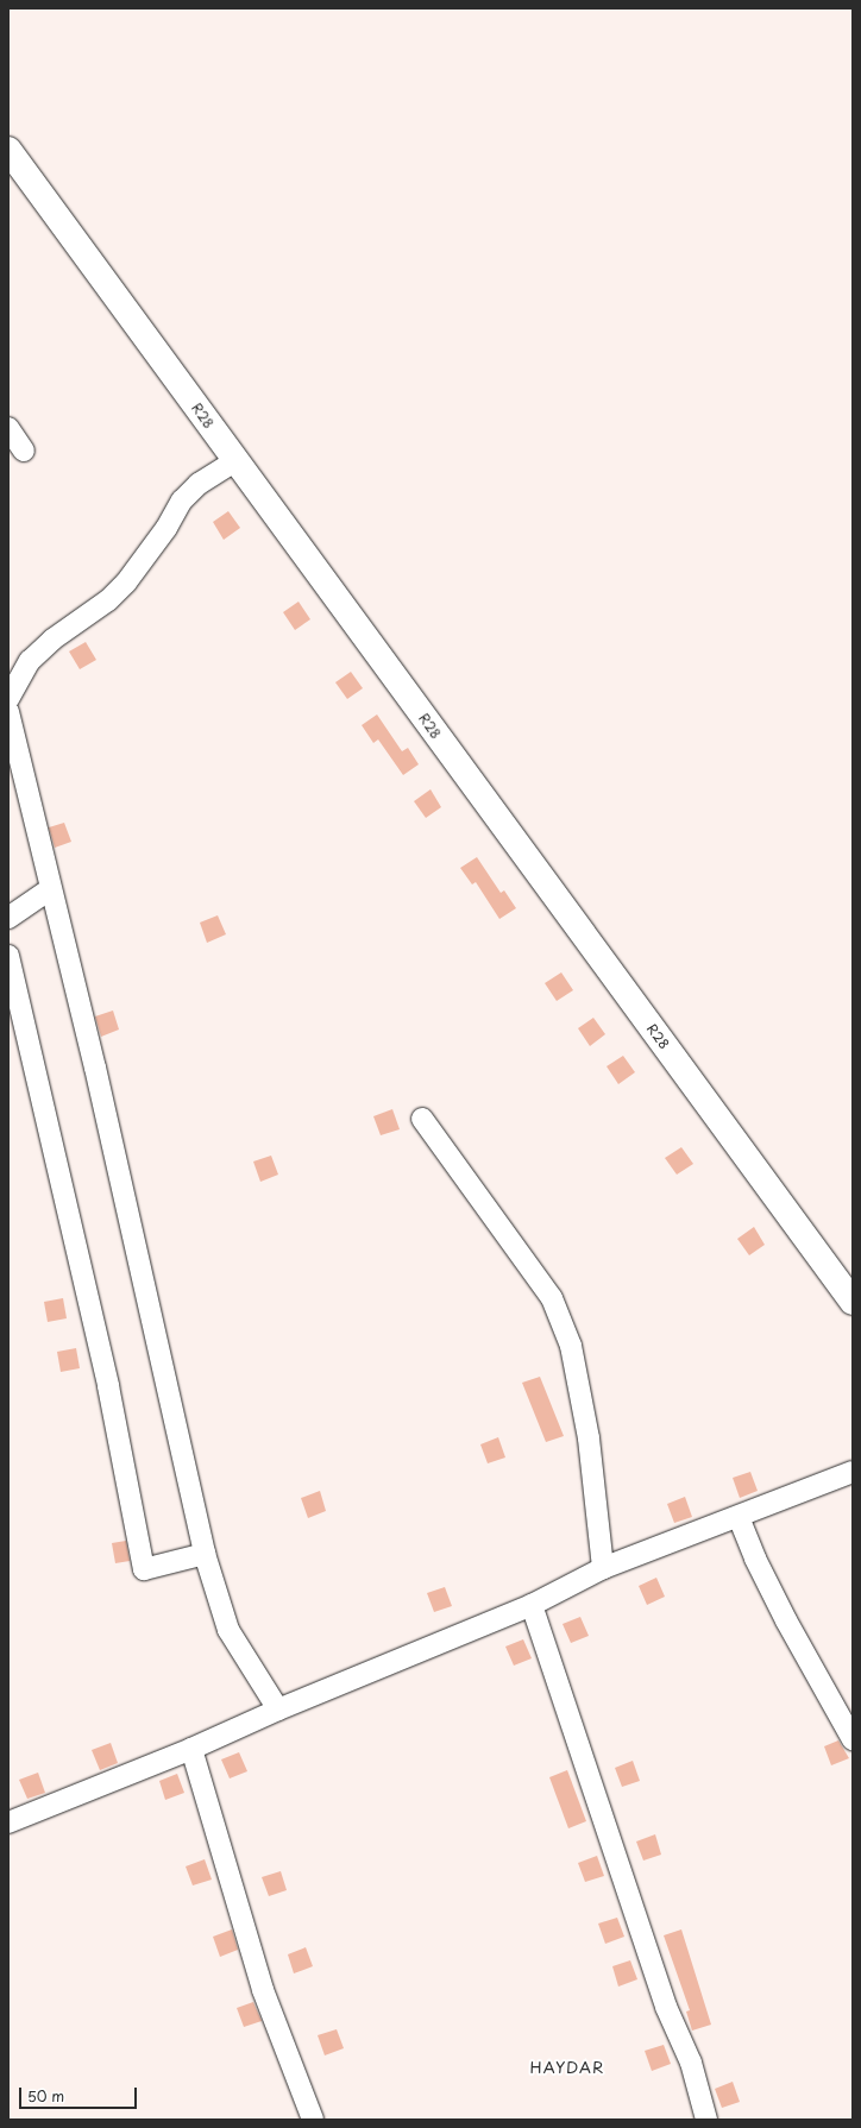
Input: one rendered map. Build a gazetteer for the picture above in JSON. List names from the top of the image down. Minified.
{"streets":{"main road":["R28"]},"districts":["HAYDAR"],"scale_bar":"50 m"}
